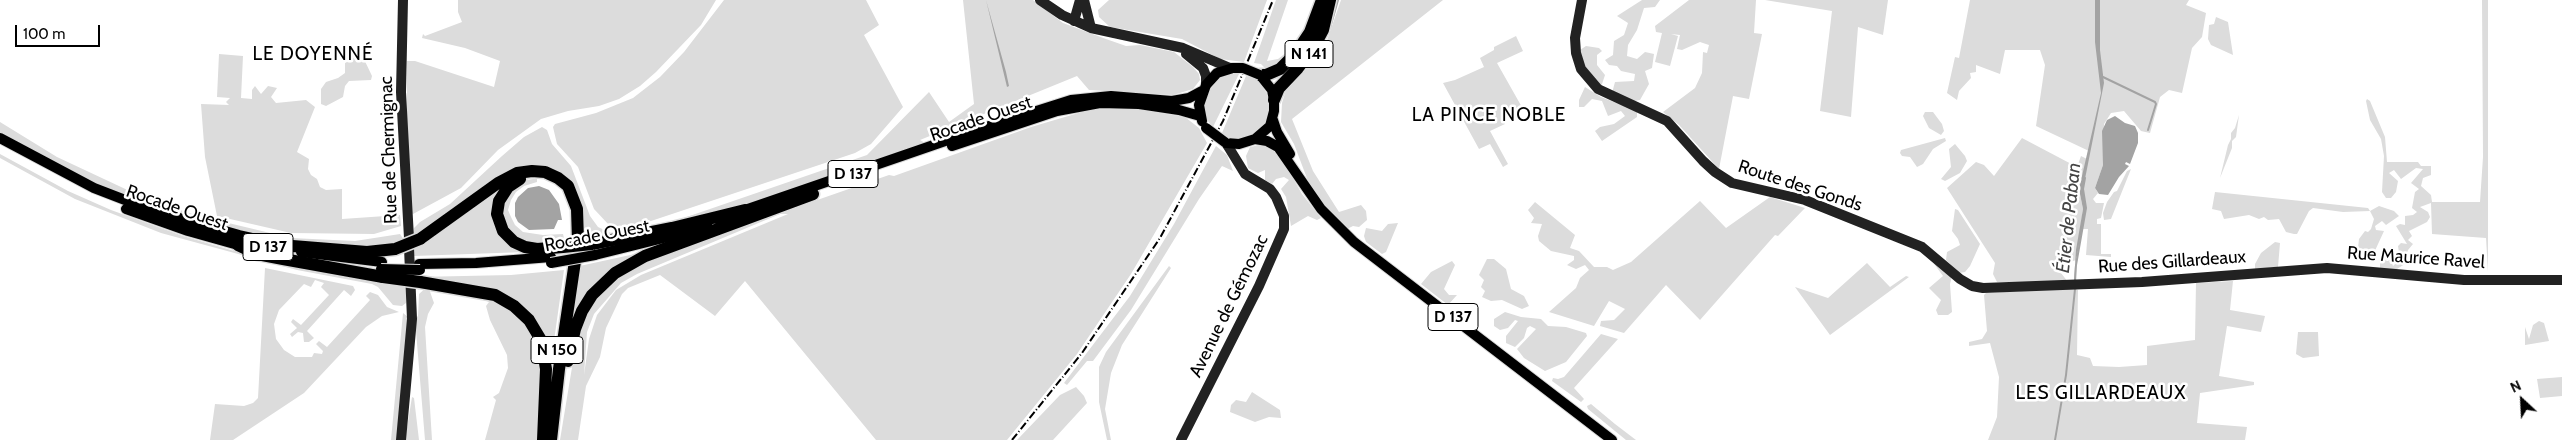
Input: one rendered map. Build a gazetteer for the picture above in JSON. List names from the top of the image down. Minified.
{"streets":{"highway":["N 141","N 150"],"main road":["Rocade Ouest","D 137"],"street":["Rue de Chermignac","Route des Gonds","Rue Maurice Ravel","Rue des Gillardeaux","Avenue de Gémozac"]},"crossings":[["N 141","Rocade Ouest"],["N 141","D 137"],["Rocade Ouest","Rue de Chermignac"],["Rocade Ouest","D 137"],["Rocade Ouest","N 150"],["Rue de Chermignac","N 150"],["Route des Gonds","Rue des Gillardeaux"],["Rue Maurice Ravel","Rue des Gillardeaux"]],"districts":["LE DOYENNÉ","LA PINCE NOBLE","LES GILLARDEAUX"],"water":["Étier de Paban"],"scale_bar":"100 m","north":"top left"}
